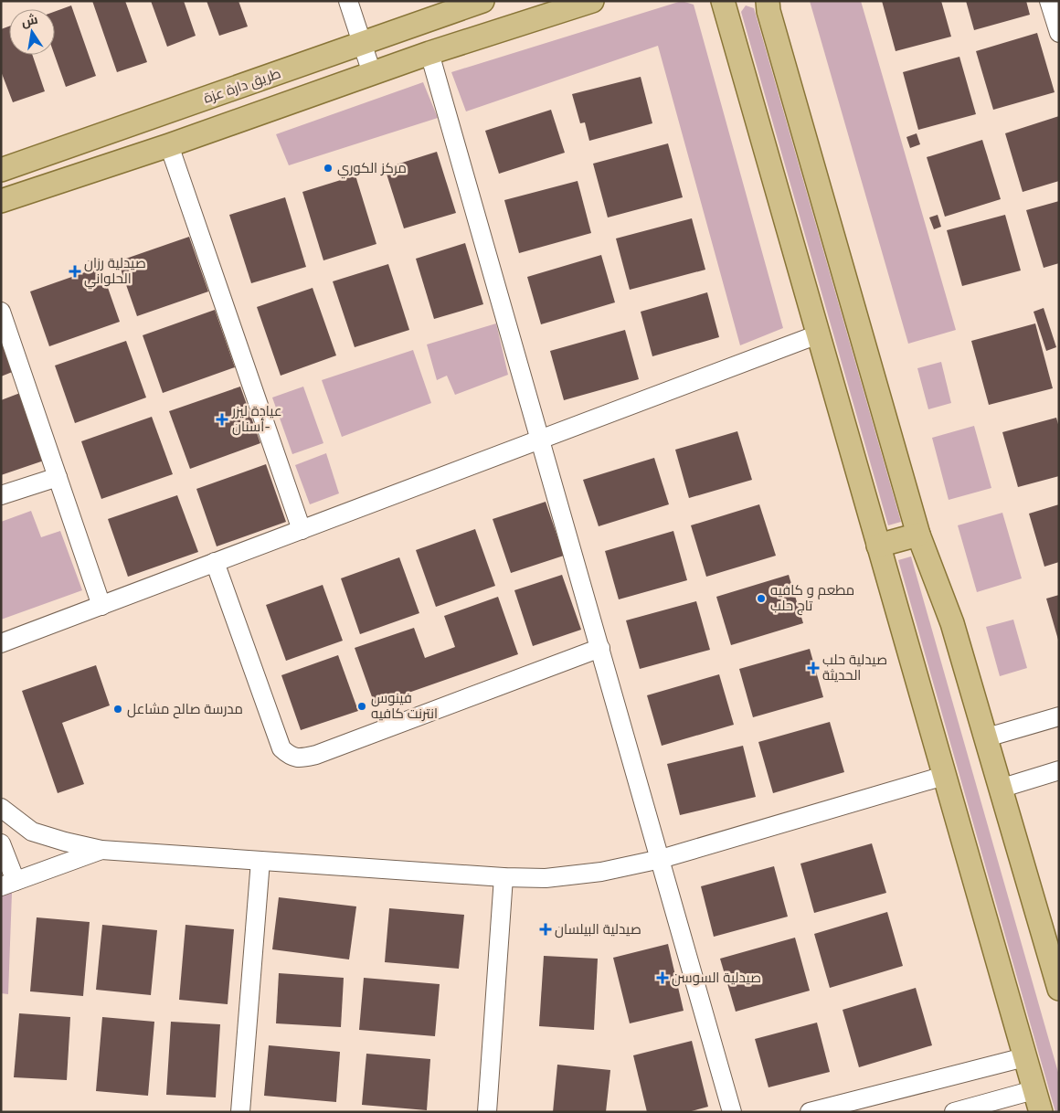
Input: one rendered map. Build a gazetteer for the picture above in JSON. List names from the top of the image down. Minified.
{"streets":{"main road":["طريق دارة عزة"]},"places":{"other":["مركز الكوري","مطعم و كافيه تاج حلب","فينوس انترنت كافيه","مدرسة صالح مشاعل"],"health":["صيدلية رزان الحلواني","عيادة ليزر أسنان-","صيدلية حلب الحديثة","صيدلية البيلسان","صيدلية السوسن"]},"north":"top"}
